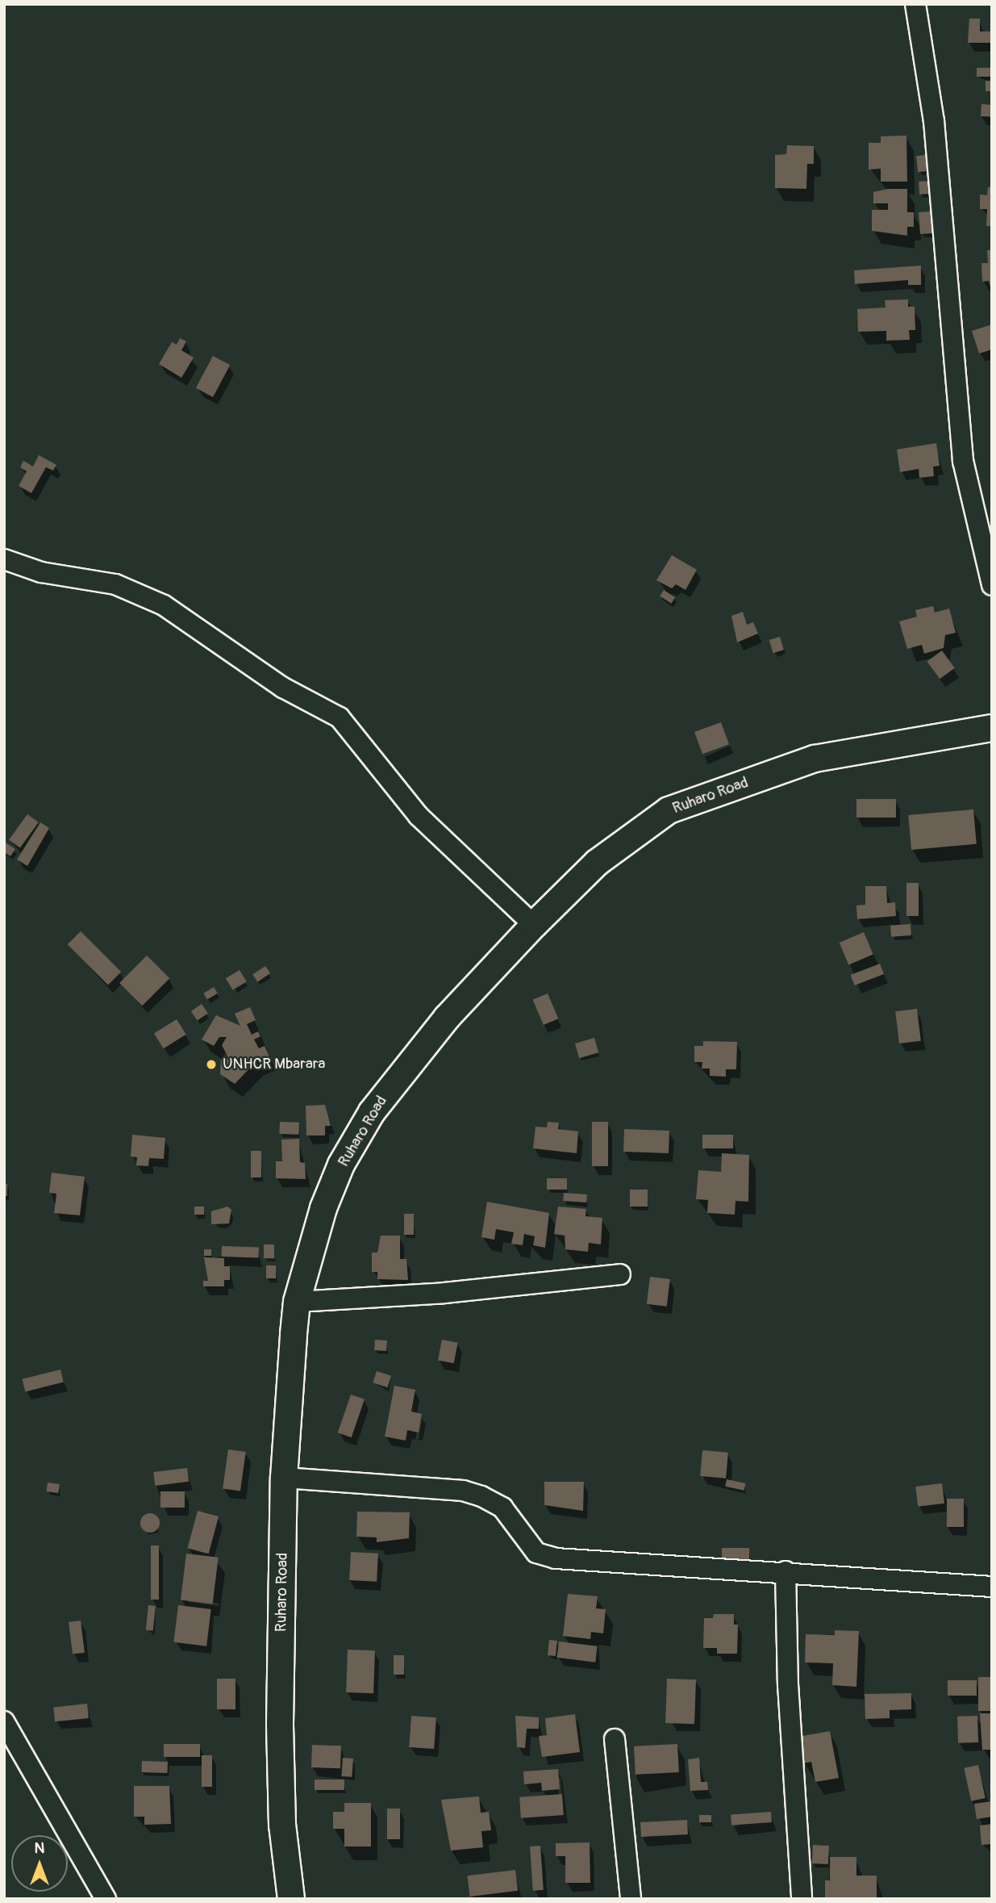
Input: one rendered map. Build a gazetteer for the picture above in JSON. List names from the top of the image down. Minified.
{"streets":{"street":["Ruharo Road"]},"places":["UNHCR Mbarara"],"north":"top"}
